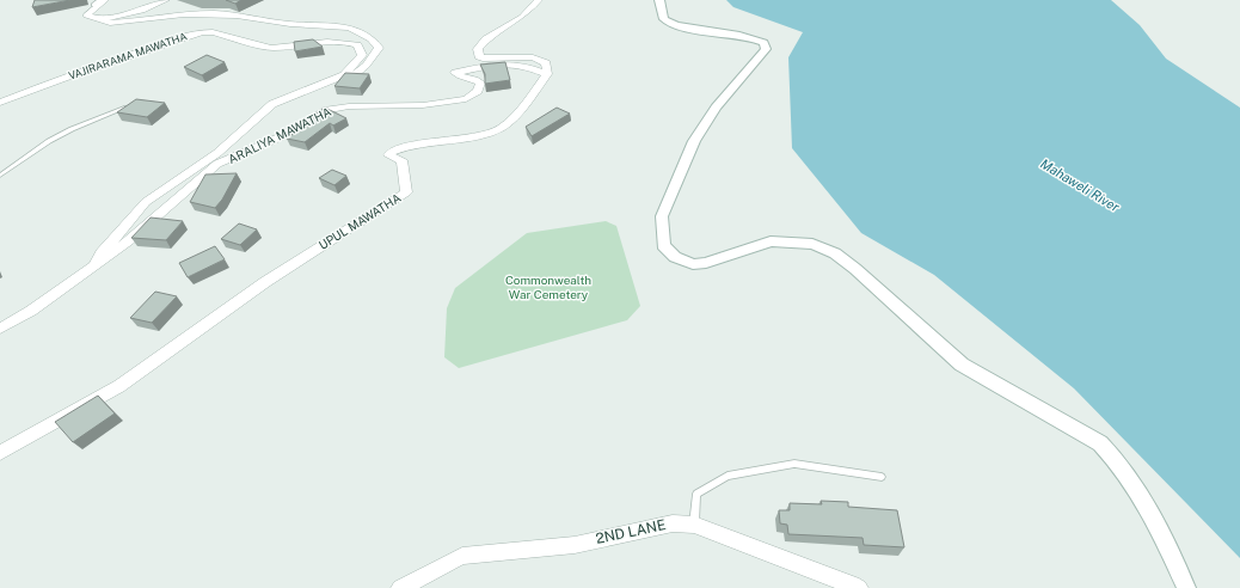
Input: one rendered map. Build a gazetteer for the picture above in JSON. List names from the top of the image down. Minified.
{"streets":{"street":["VAJIRARAMA MAWATHA","ARALIYA MAWATHA","UPUL MAWATHA","2ND LANE"]},"crossings":[["VAJIRARAMA MAWATHA","ARALIYA MAWATHA"],["ARALIYA MAWATHA","UPUL MAWATHA"]],"water":["Mahaweli River"],"parks":["Commonwealth War Cemetery"]}
